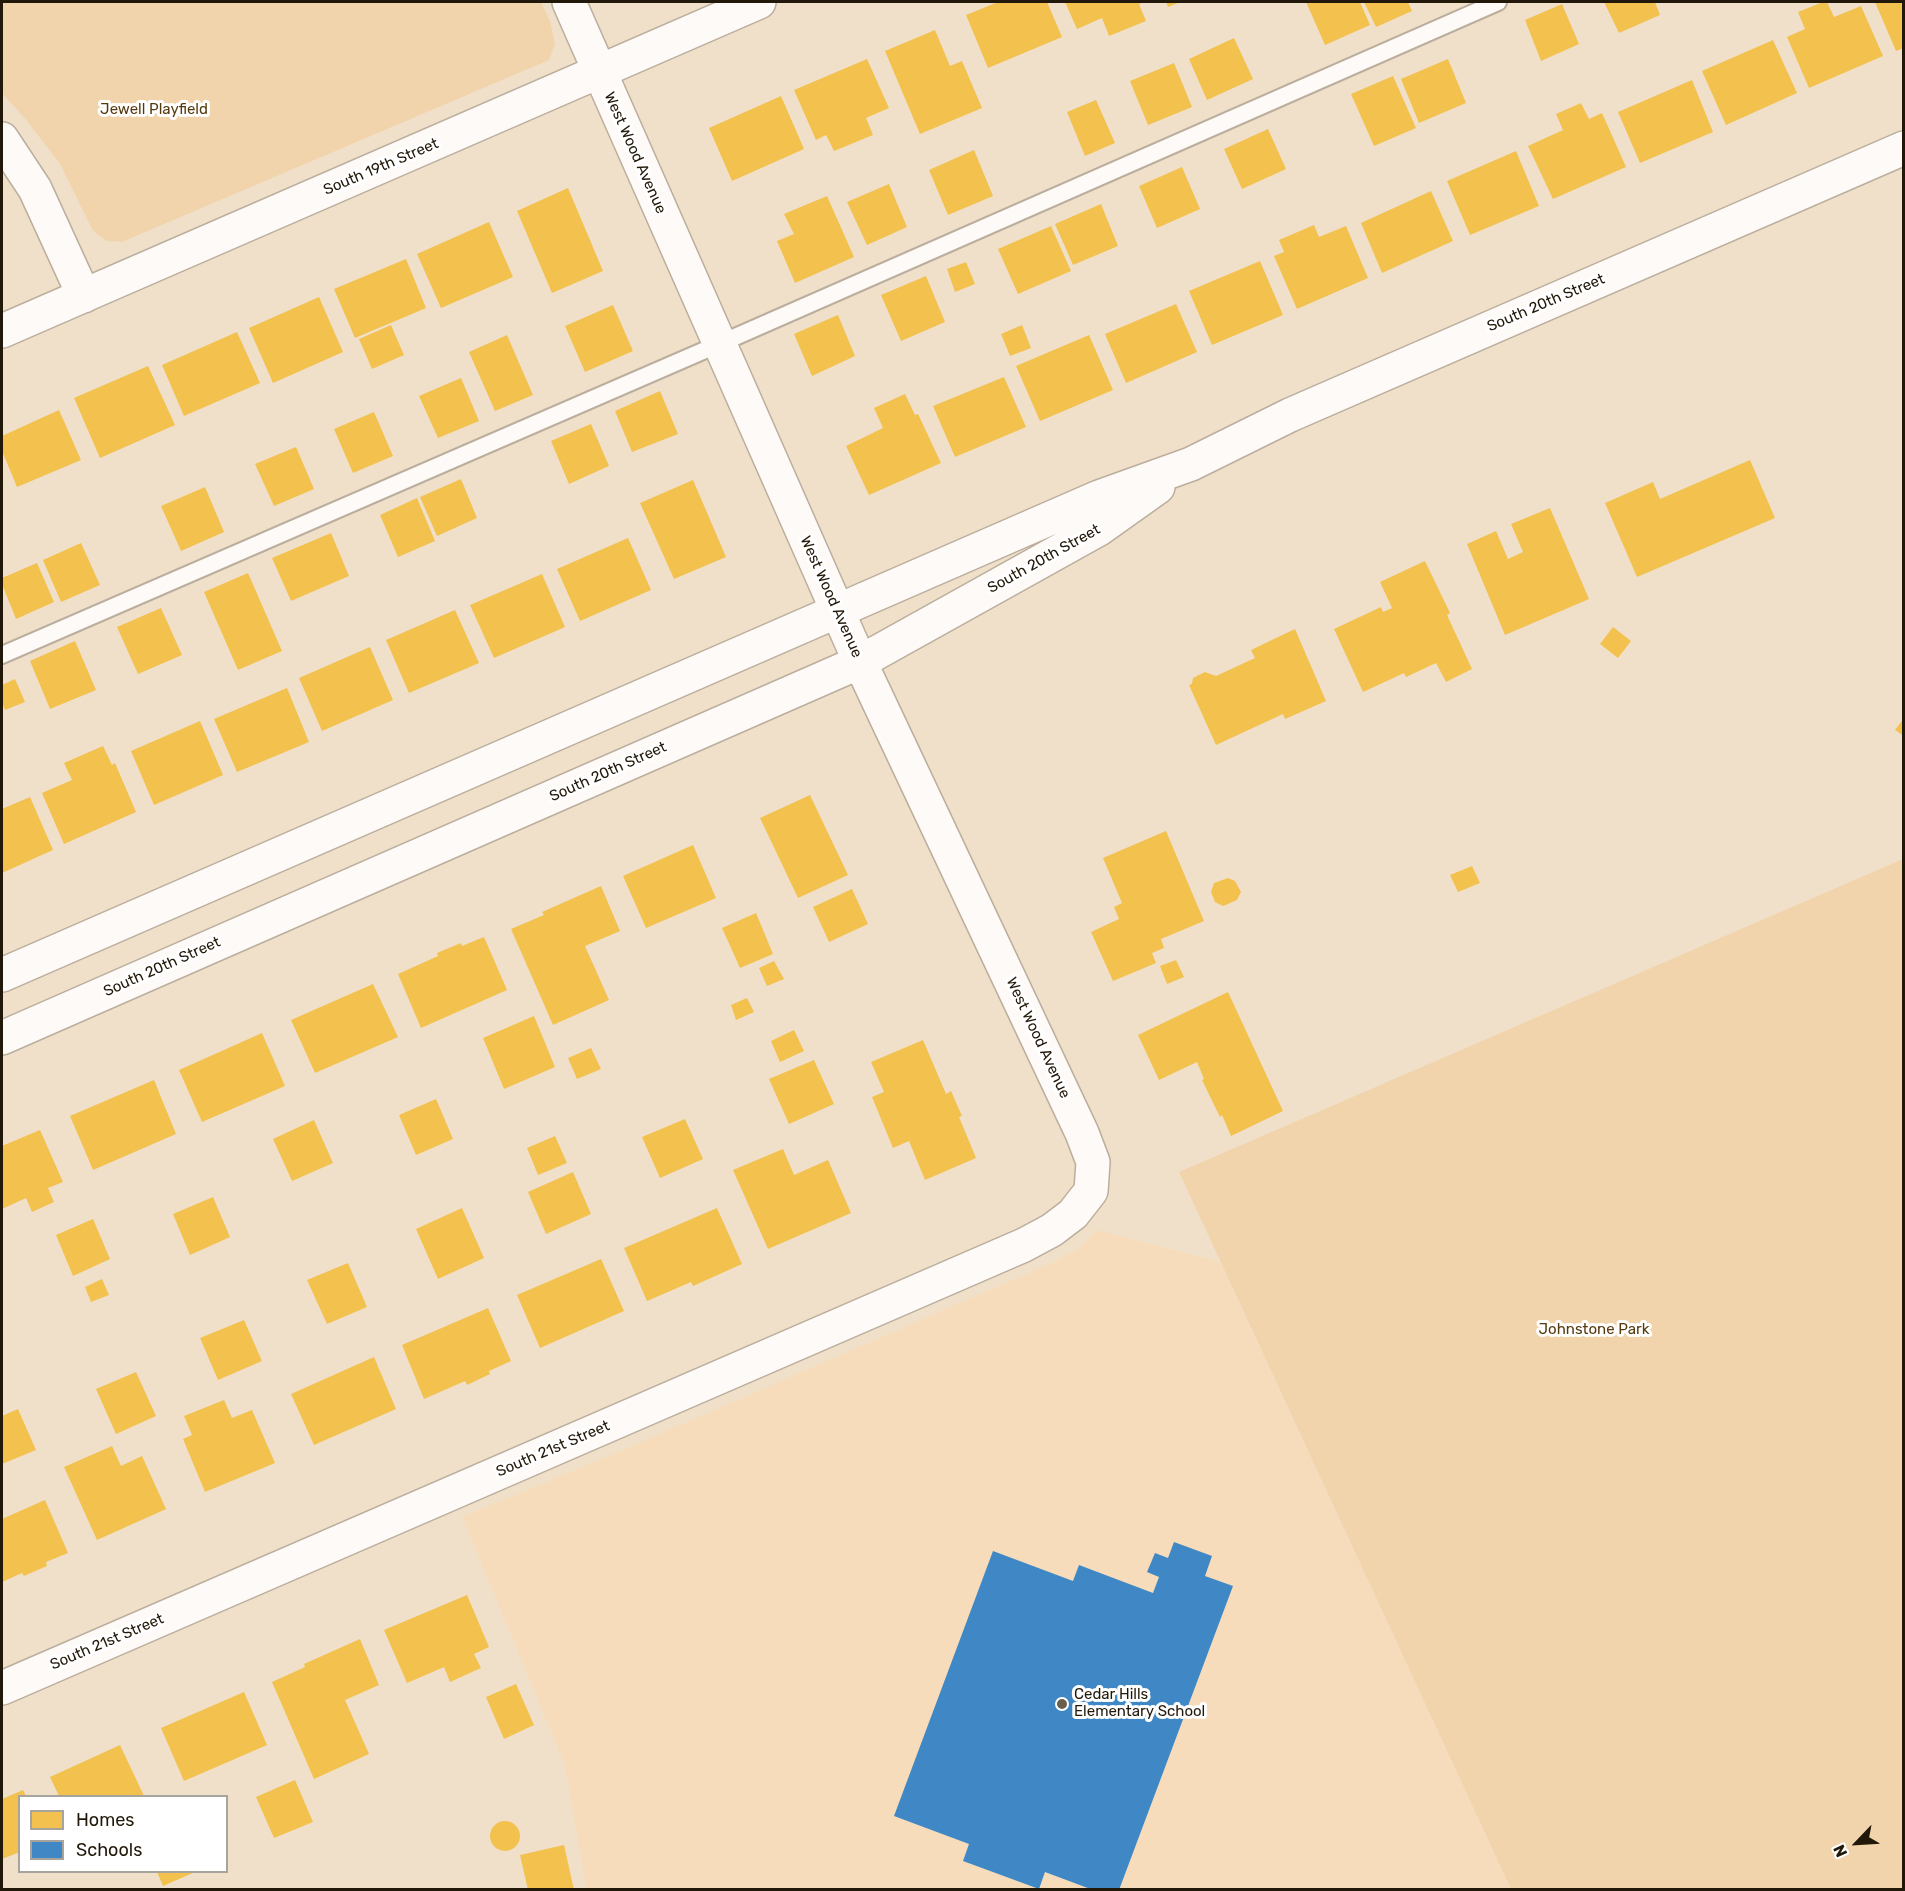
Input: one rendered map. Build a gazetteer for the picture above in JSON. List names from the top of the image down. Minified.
{"streets":{"street":["West Wood Avenue","South 19th Street","South 20th Street","South 21st Street"]},"crossings":[["West Wood Avenue","South 19th Street"],["West Wood Avenue","South 20th Street"],["West Wood Avenue","South 21st Street"]],"parks":["Jewell Playfield","Johnstone Park"],"places":["Cedar Hills Elementary School"],"legend":["Homes","Schools"],"north":"bottom left"}
